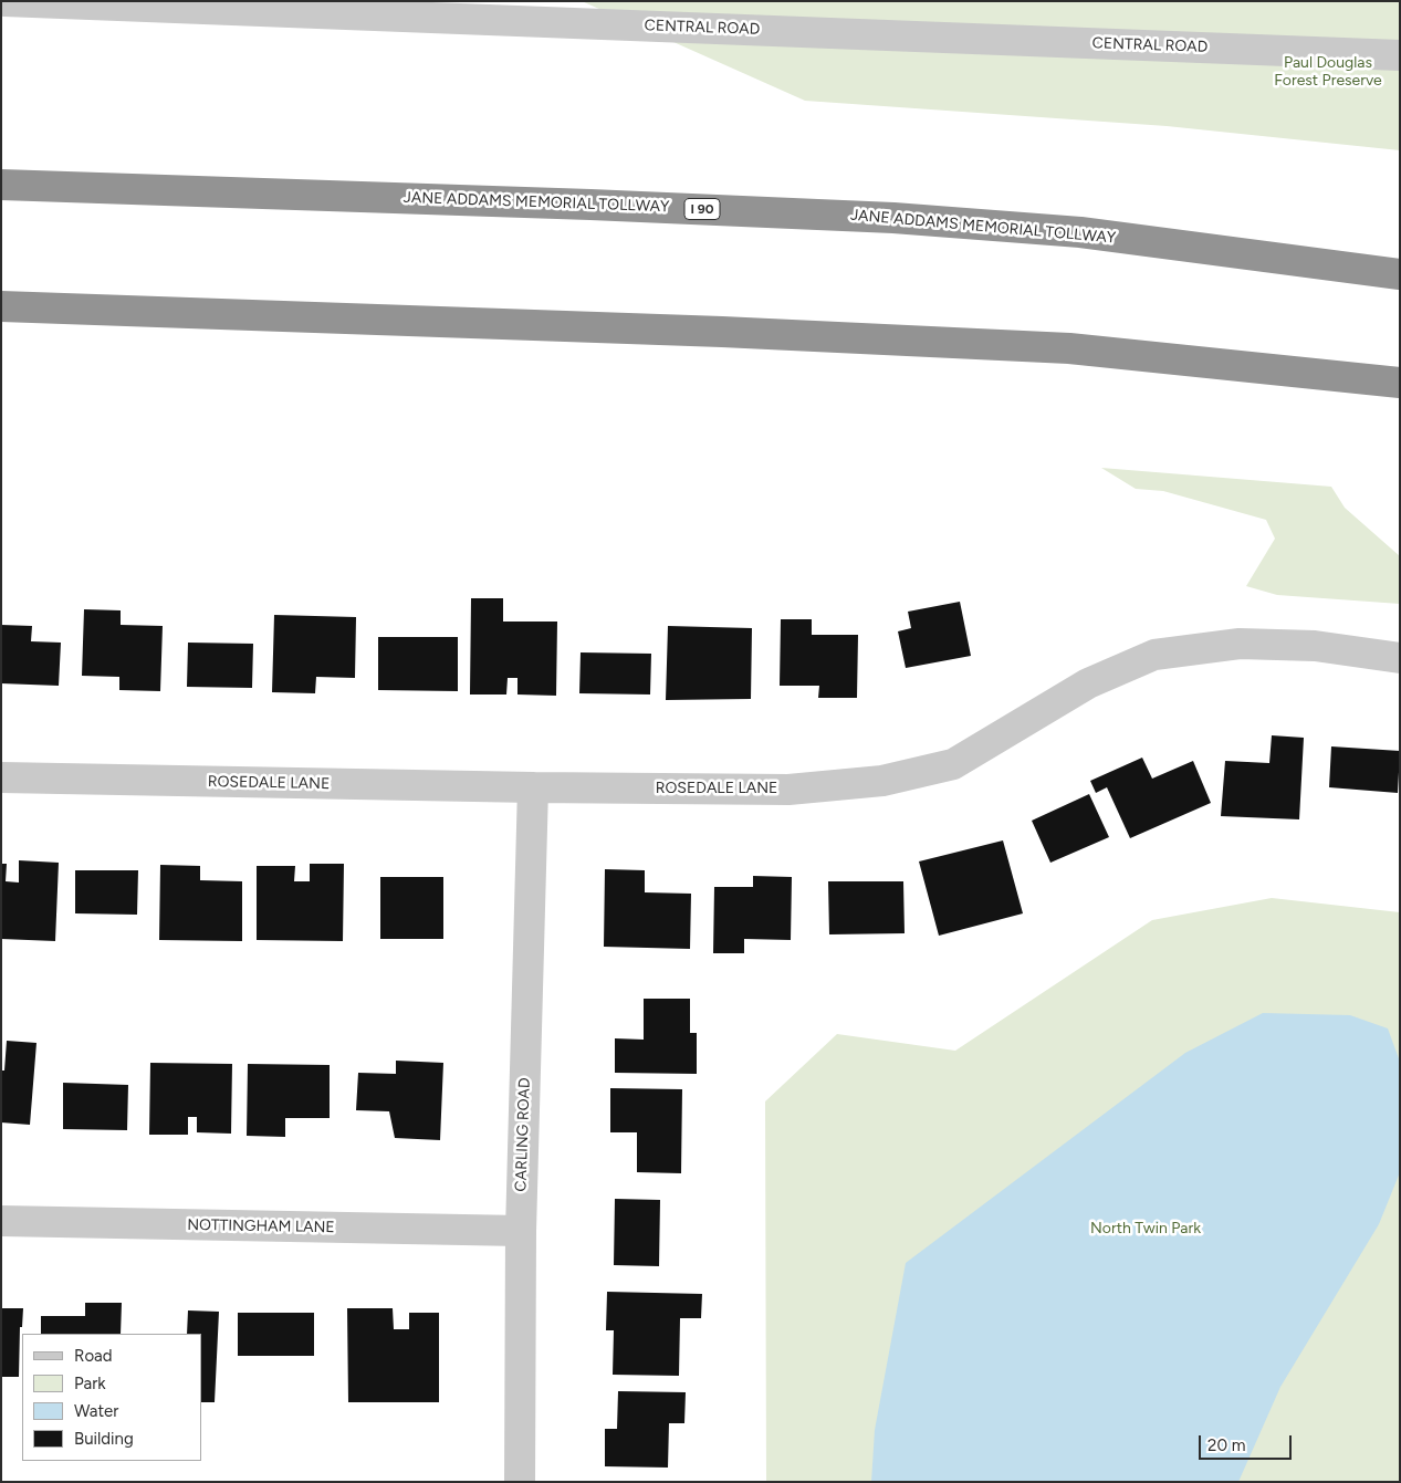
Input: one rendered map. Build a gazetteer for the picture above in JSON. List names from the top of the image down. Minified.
{"streets":{"highway":["JANE ADDAMS MEMORIAL TOLLWAY","I 90"],"street":["CENTRAL ROAD","ROSEDALE LANE","CARLING ROAD","NOTTINGHAM LANE"]},"crossings":[["ROSEDALE LANE","CARLING ROAD"],["CARLING ROAD","NOTTINGHAM LANE"]],"parks":["Paul Douglas Forest Preserve","North Twin Park"],"legend":["Road","Park","Water","Building"],"scale_bar":"20 m"}
